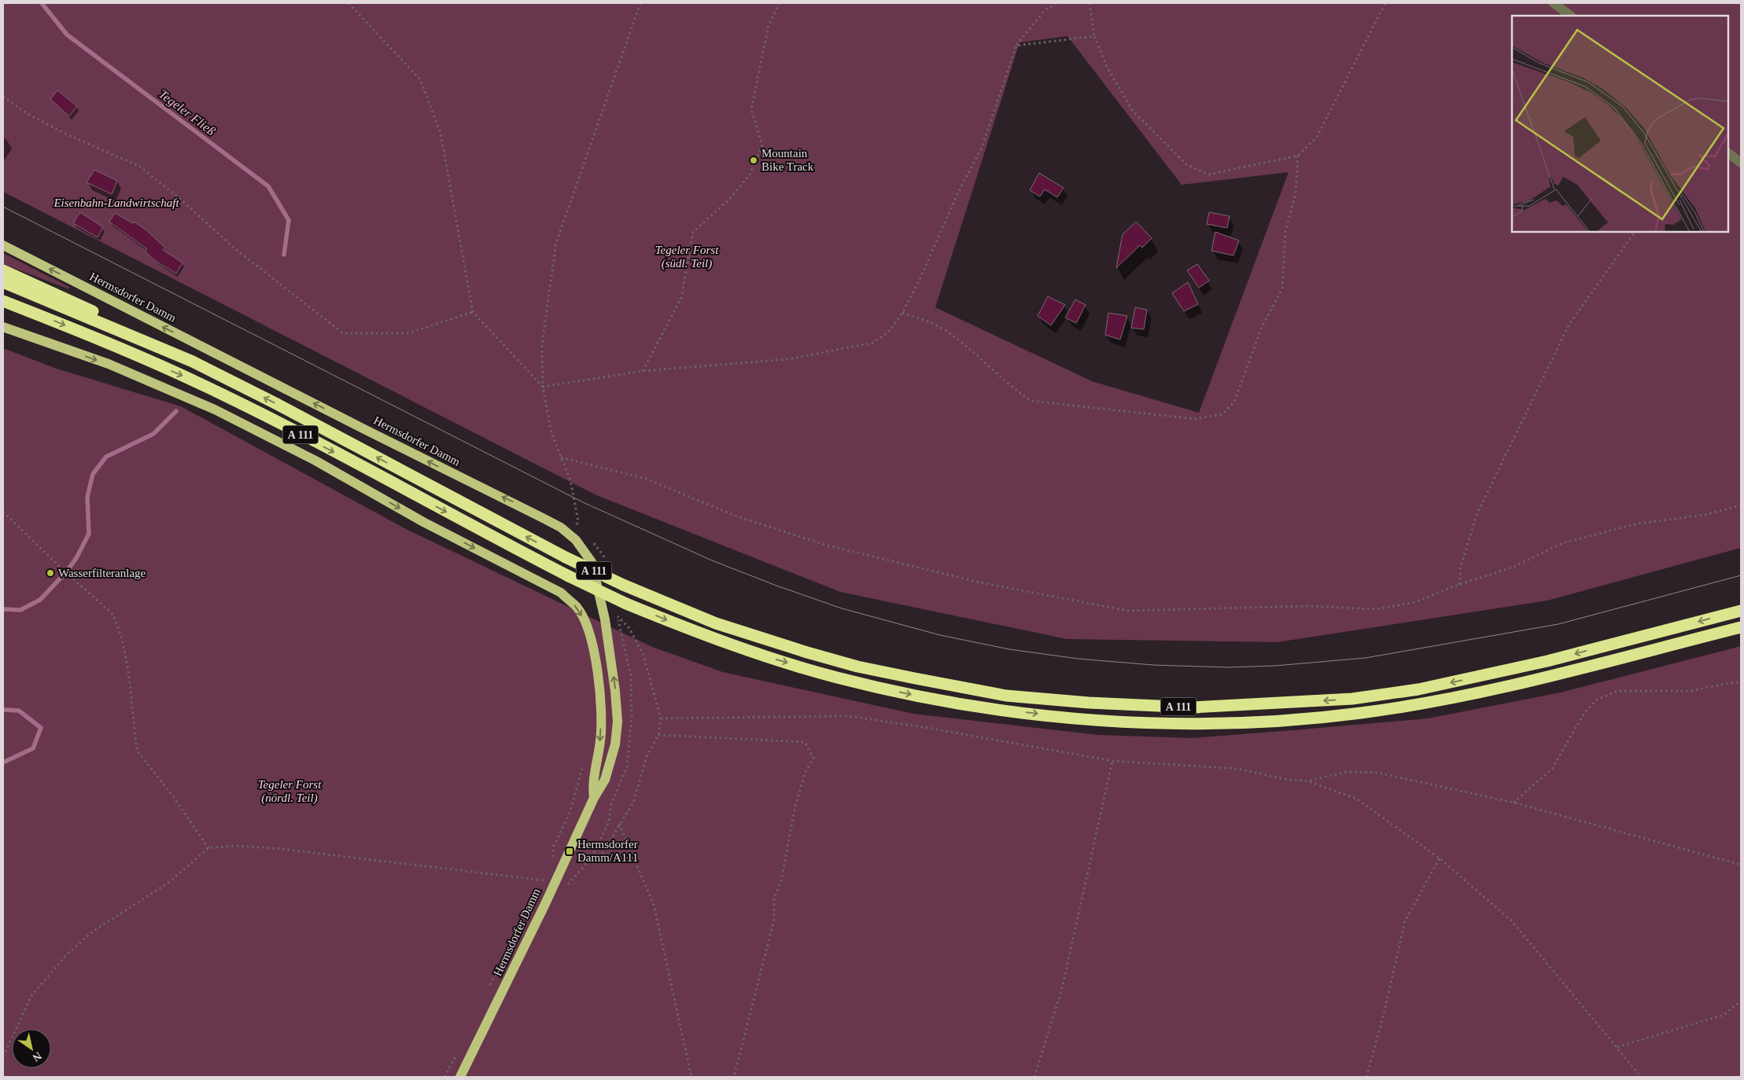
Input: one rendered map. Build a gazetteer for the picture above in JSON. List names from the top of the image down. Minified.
{"streets":{"highway":["A 111"],"main road":["Hermsdorfer Damm"]},"water":["Tegeler Fließ"],"parks":["Eisenbahn-Landwirtschaft","Tegeler Forst (südl. Teil)","Tegeler Forst (nördl. Teil)"],"places":{"other":["Mountain Bike Track","Wasserfilteranlage"],"transit":["Hermsdorfer Damm/A111"]},"north":"bottom right"}
